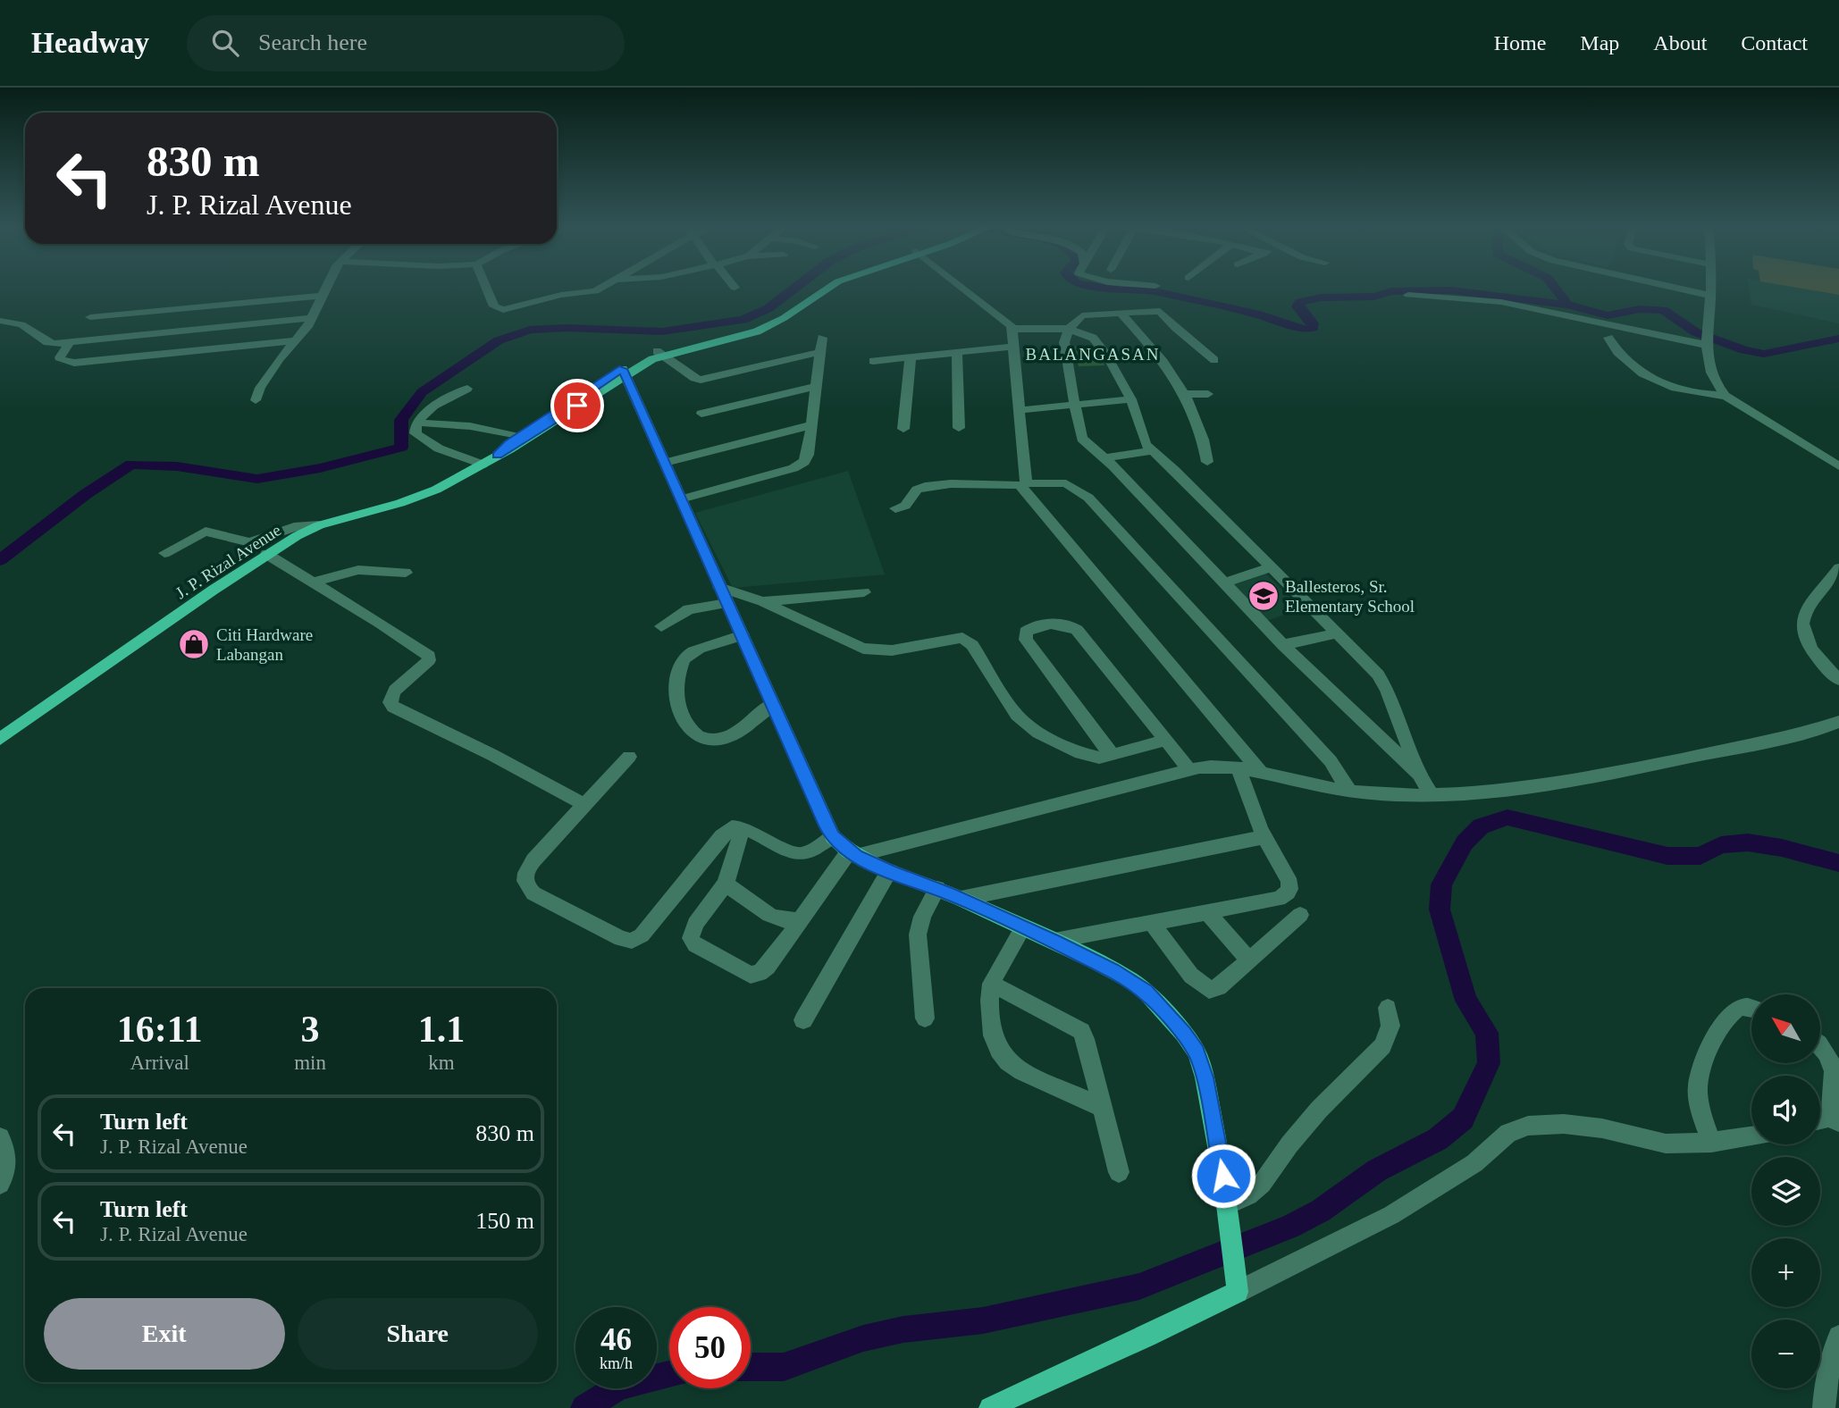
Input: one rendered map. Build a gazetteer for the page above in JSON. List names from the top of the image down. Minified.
{"streets":{"main road":["J. P. Rizal Avenue"]},"districts":["BALANGASAN"],"places":{"school or university":["Ballesteros, Sr. Elementary School"],"shop":["Citi Hardware Labangan"]},"north":"top left","page":{"header":"Headway","search":"Search here","nav":["Home","Map","About","Contact"],"turn":["830 m","J. P. Rizal Avenue"],"eta":["16:11","Arrival","3","min","1.1","km"],"map_buttons":["+","−"],"list":[{"name":"Turn left","note":"J. P. Rizal Avenue","value":"830 m"},{"name":"Turn left","note":"J. P. Rizal Avenue","value":"150 m"}],"buttons":["Exit","Share"],"speed":"46 km/h","limit":"50"}}
